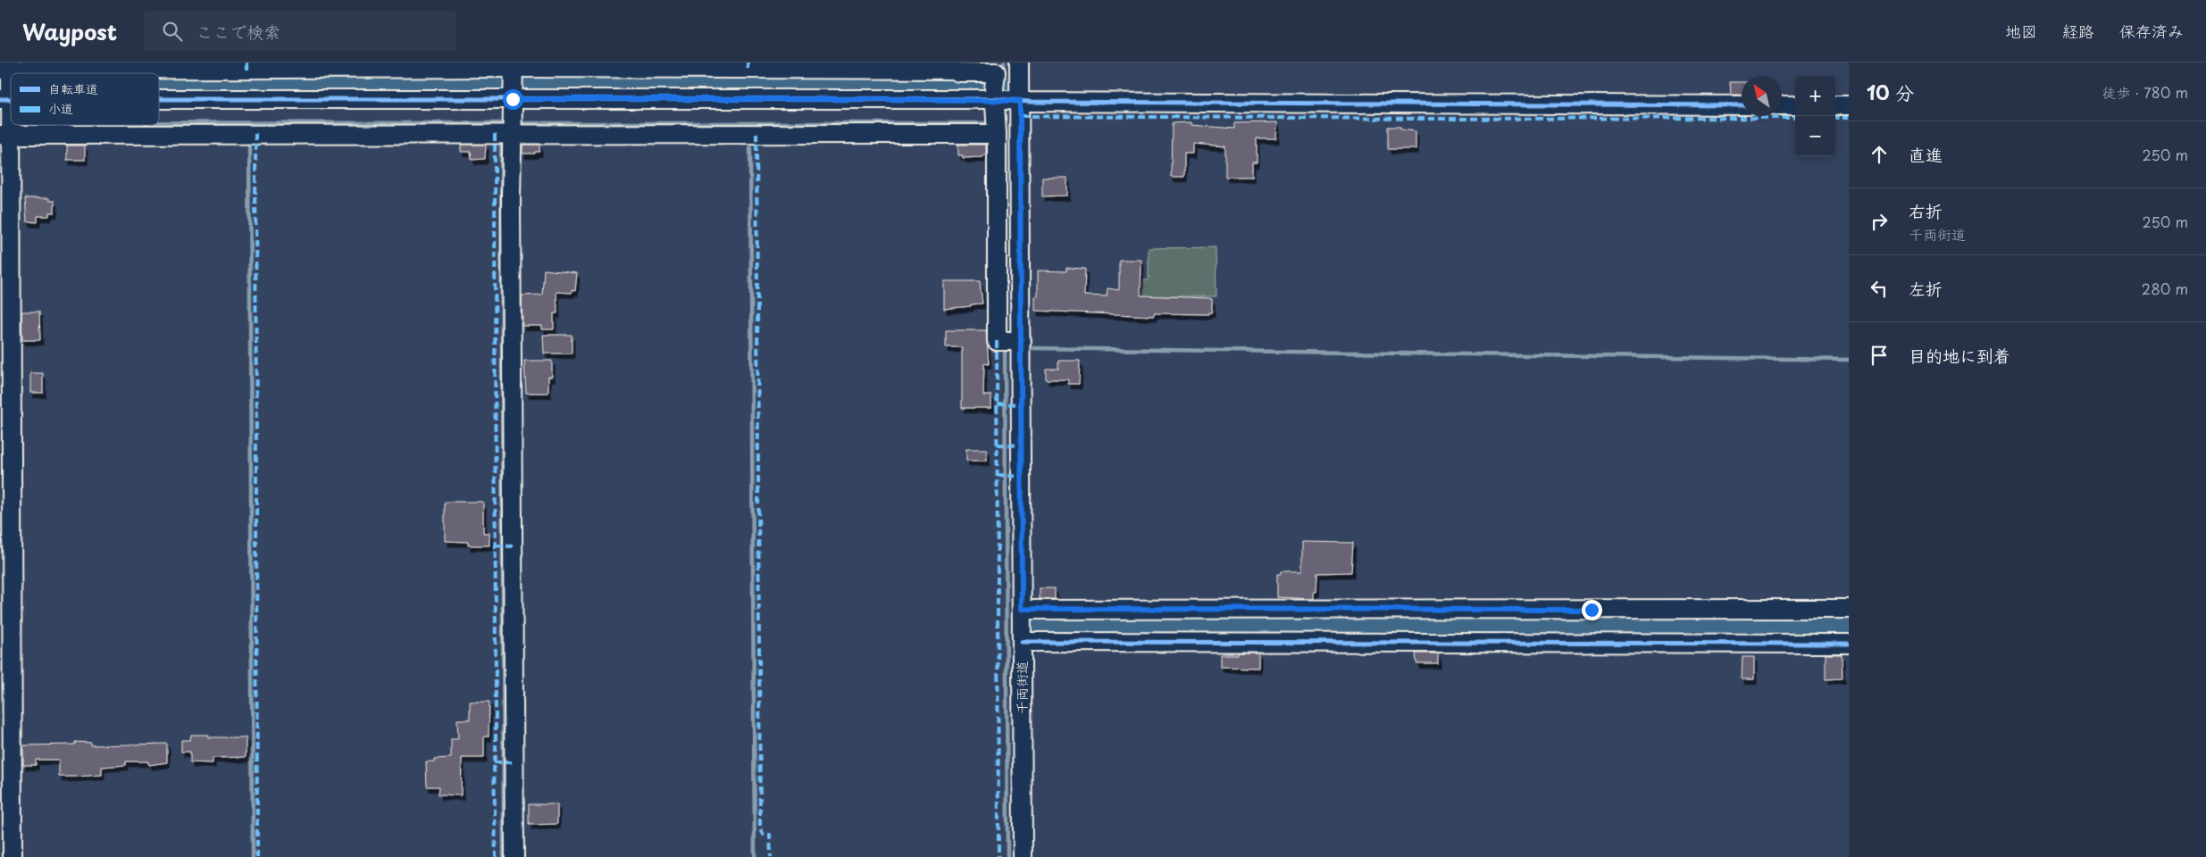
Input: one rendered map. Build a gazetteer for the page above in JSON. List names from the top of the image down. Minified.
{"streets":{"street":["千両街道"]},"legend":["自転車道","小道"],"north":"top left","page":{"header":"Waypost","search":"ここで検索","nav":["地図","経路","保存済み"],"heading":["10 分","徒歩 · 780 m"],"map_buttons":["+","−"],"list":[["直進","250 m"],["右折","千両街道","250 m"],["左折","280 m"],"目的地に到着"]}}
